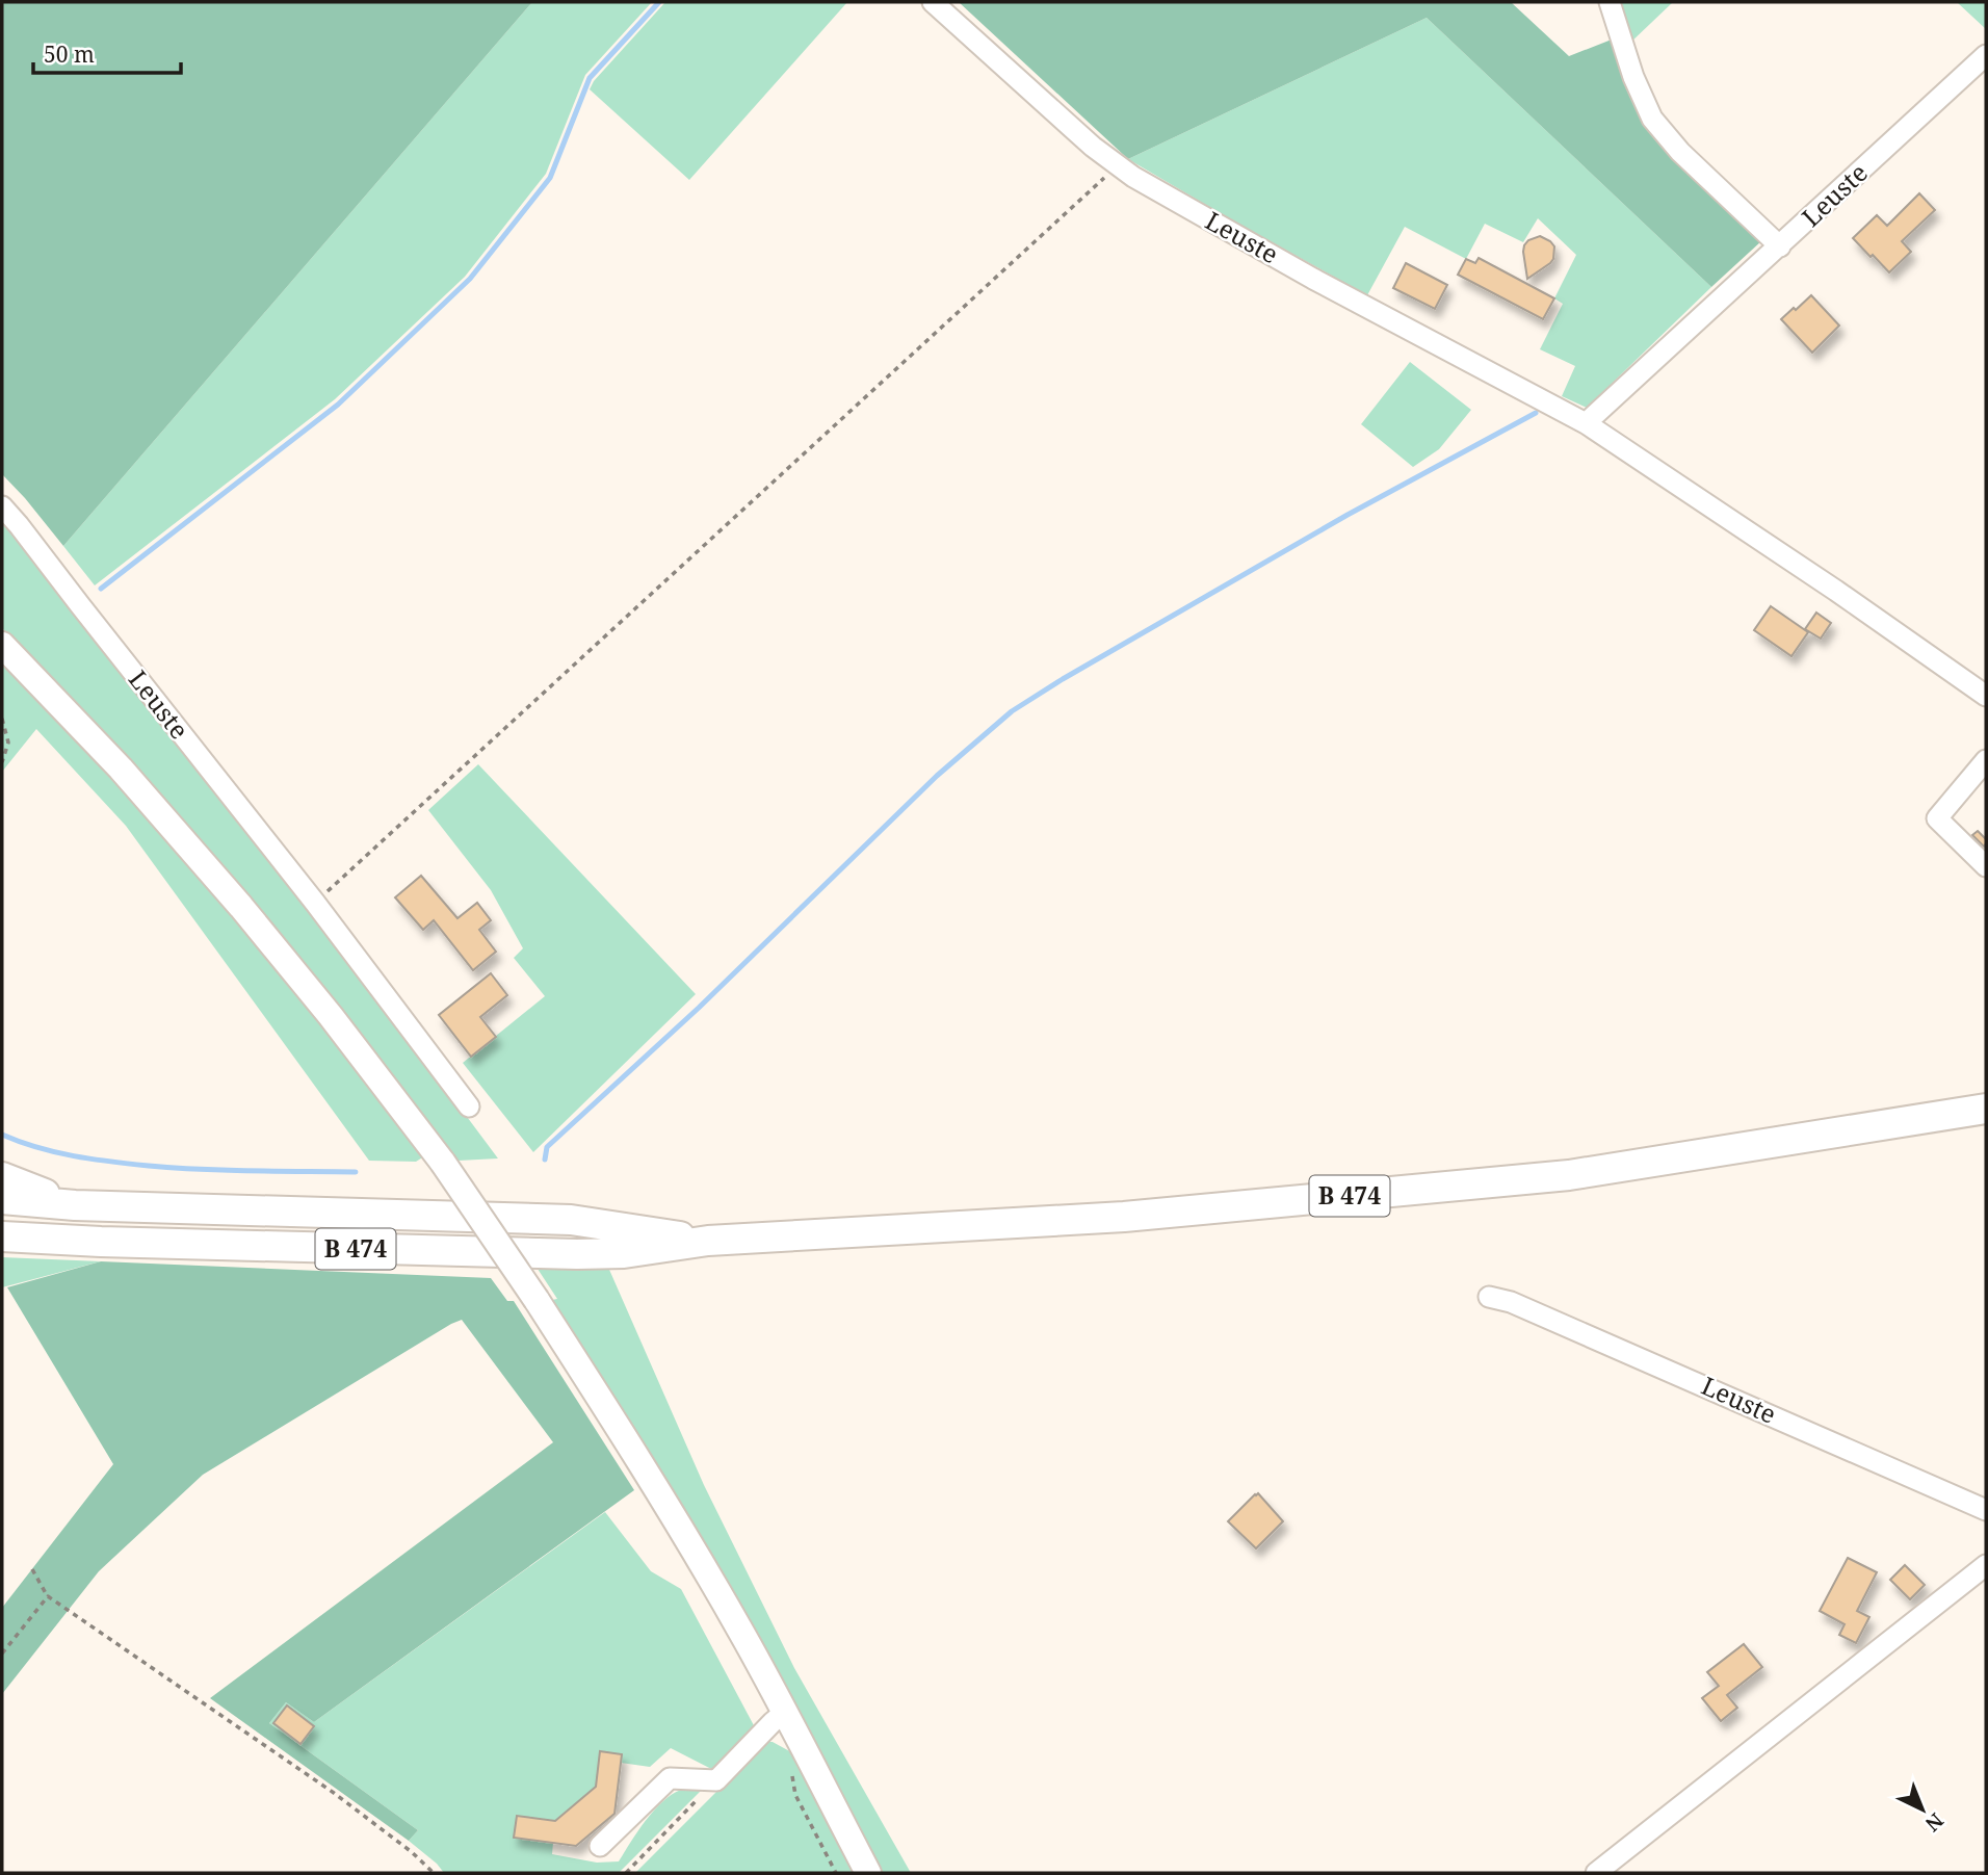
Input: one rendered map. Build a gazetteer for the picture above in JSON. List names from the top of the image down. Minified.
{"streets":{"highway":["B 474"],"street":["Leuste"]},"scale_bar":"50 m","north":"bottom right"}
